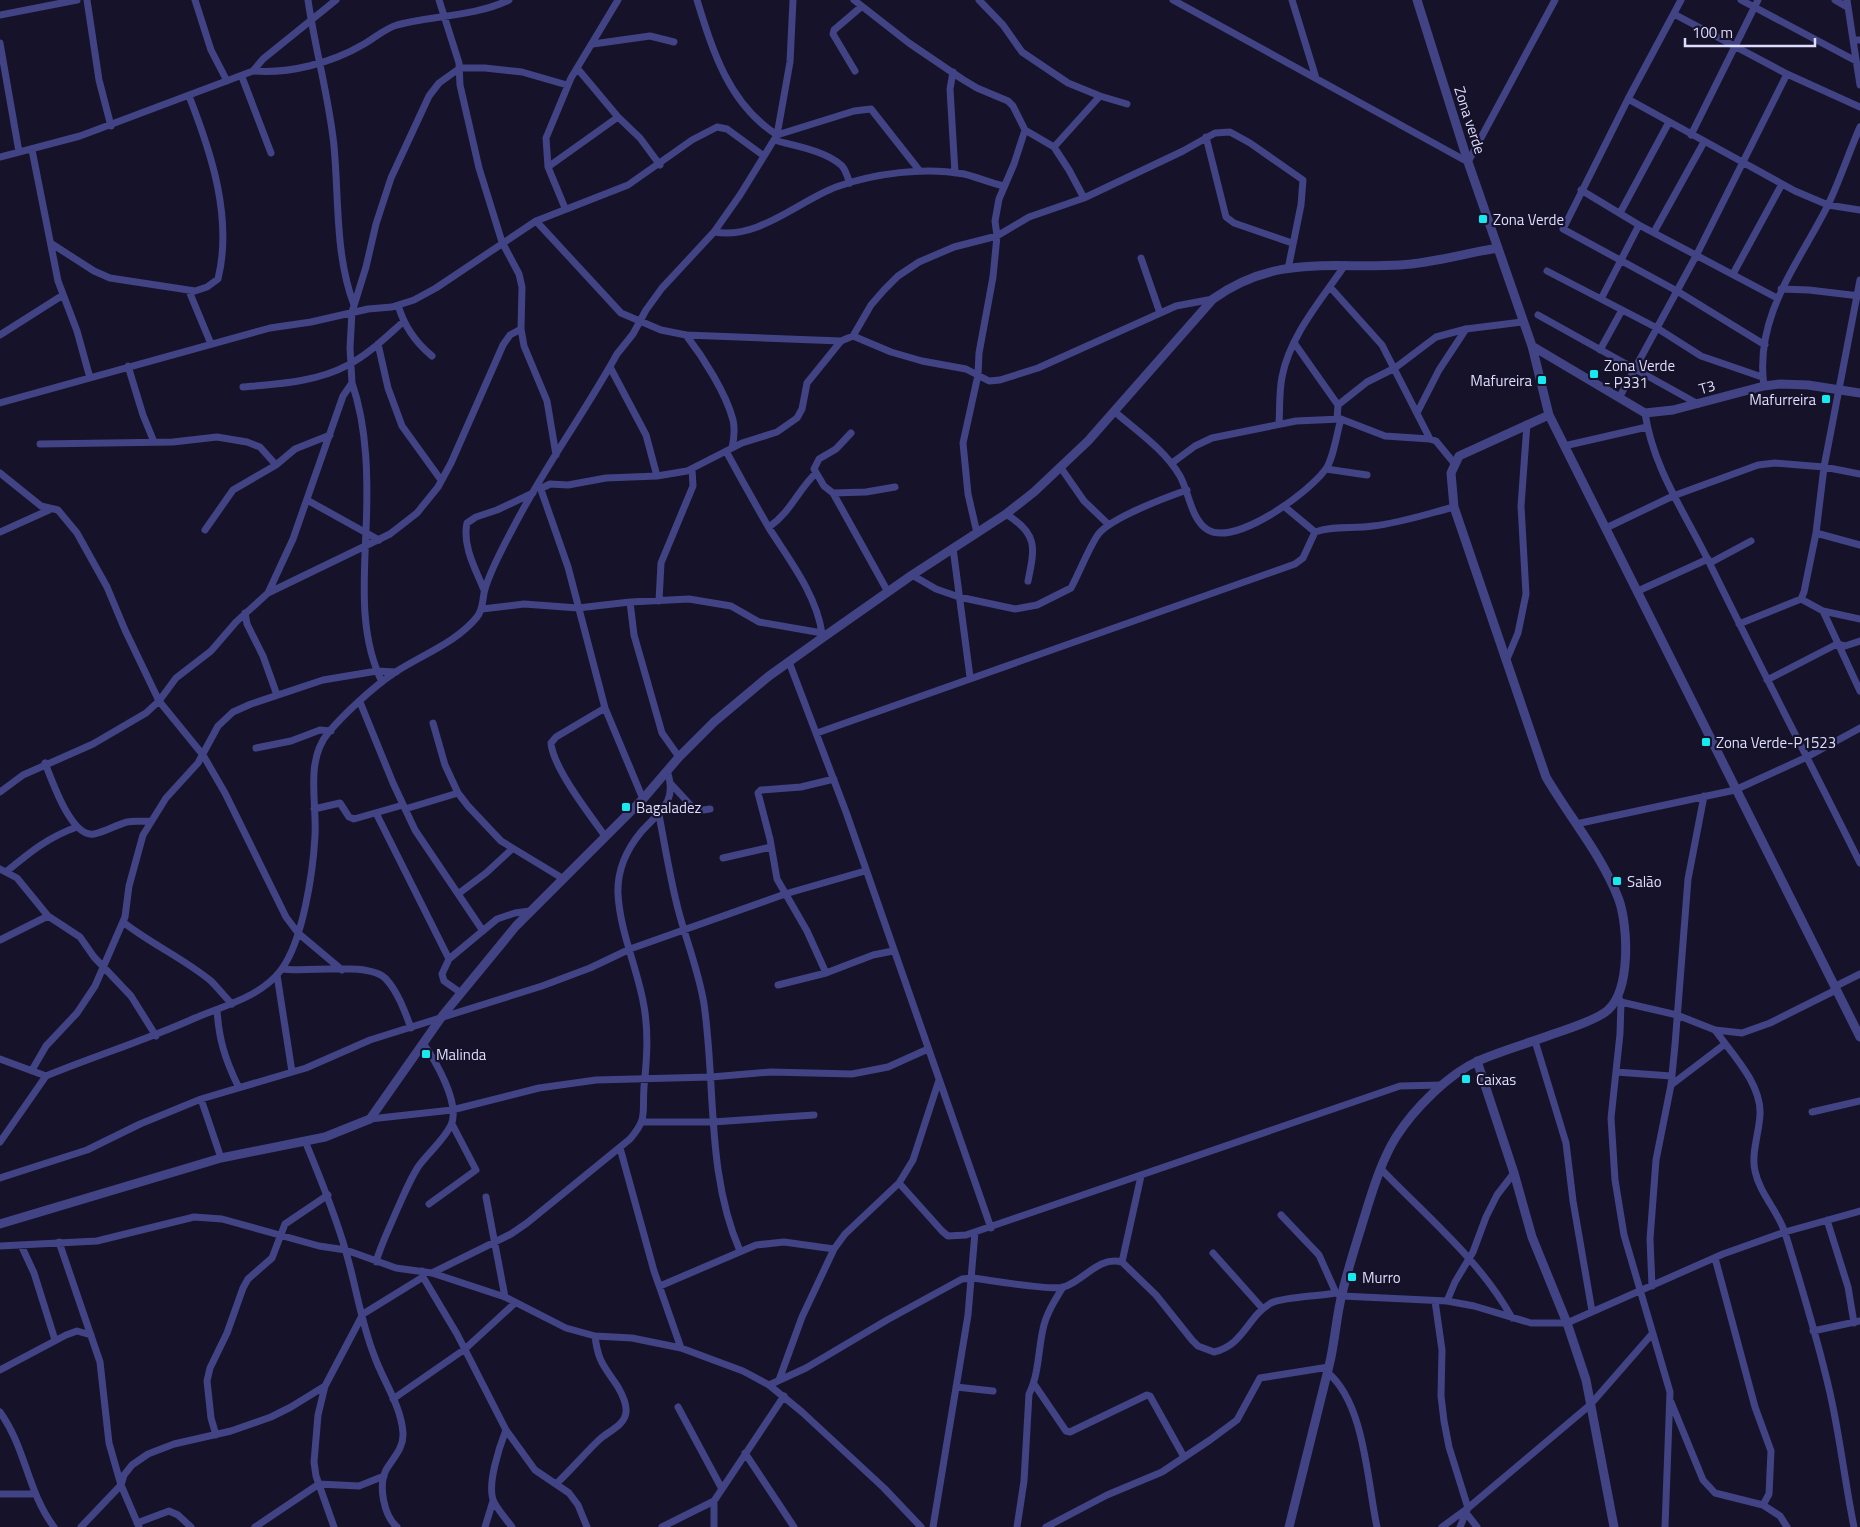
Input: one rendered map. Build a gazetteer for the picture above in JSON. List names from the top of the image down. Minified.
{"streets":{"street":["Zona verde","T3"]},"places":{"transit":["Zona Verde","Zona Verde - P331","Mafureira","Mafurreira","Zona Verde-P1523","Bagaladez","Salão","Malinda","Caixas","Murro"]},"scale_bar":"100 m"}
